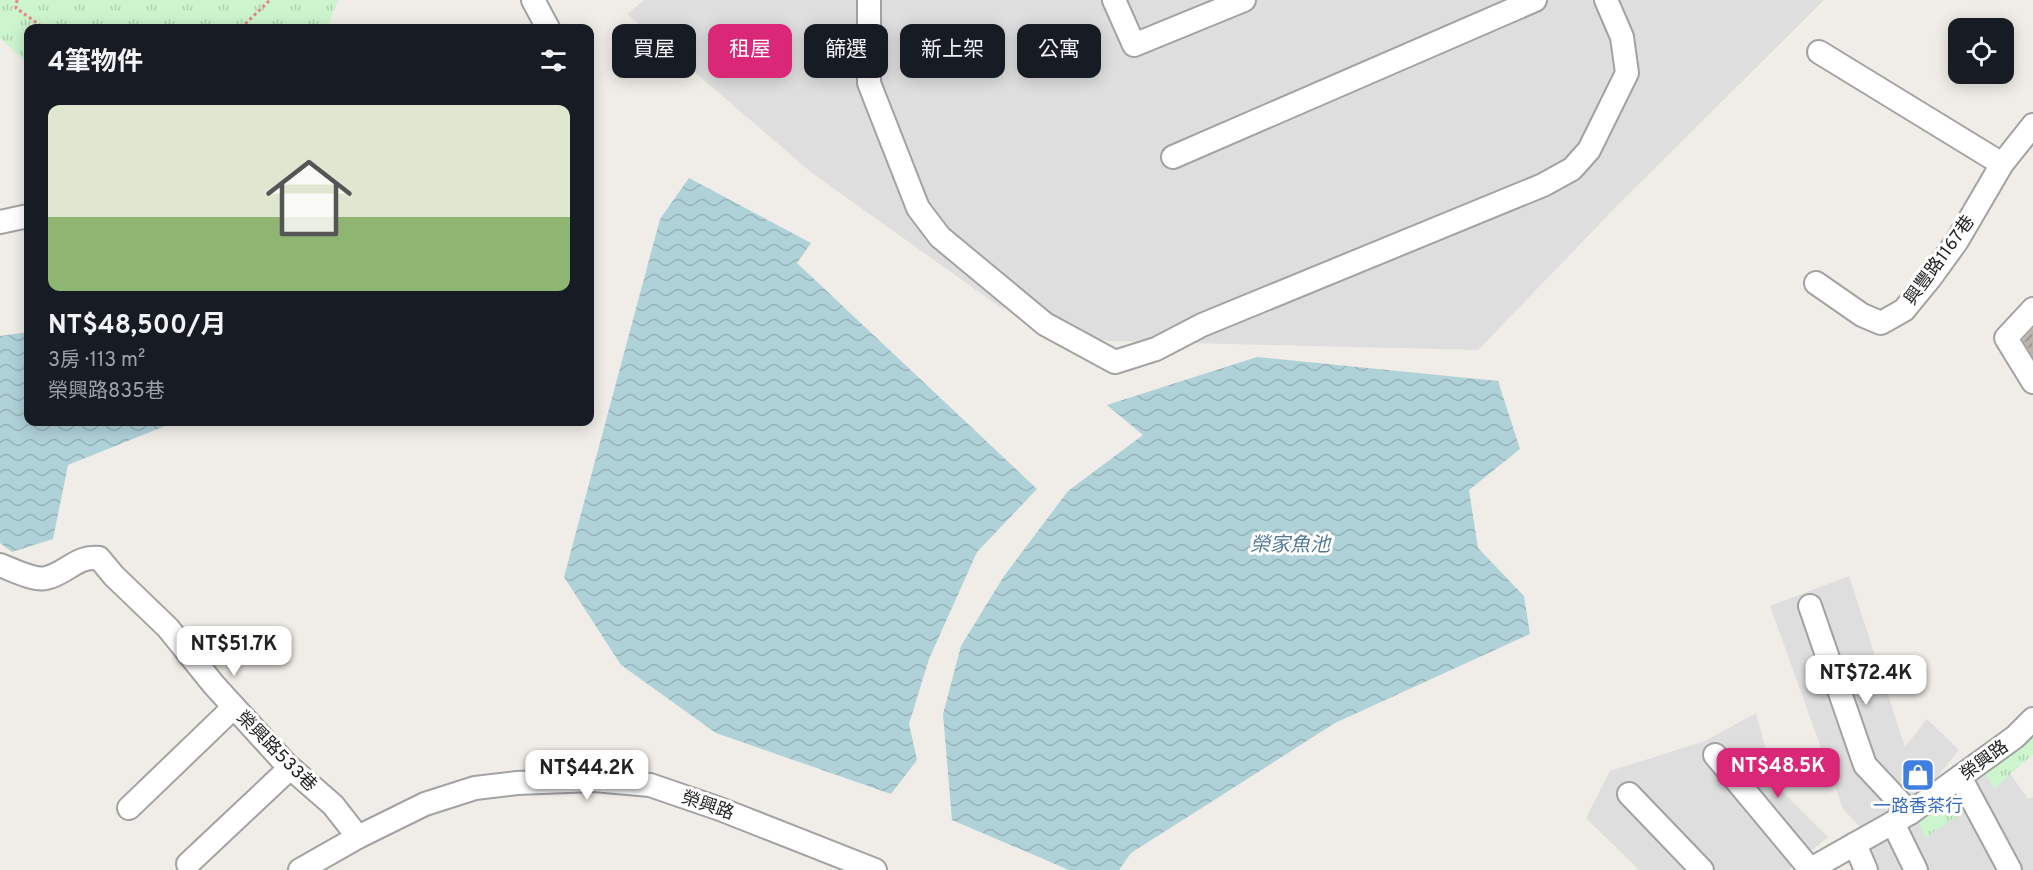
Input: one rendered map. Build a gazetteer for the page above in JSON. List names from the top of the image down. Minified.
{"streets":{"street":["興豐路1167巷","榮興路533巷","榮興路"]},"crossings":[["榮興路533巷","榮興路"]],"water":["榮家魚池"],"places":{"shop":["一路香茶行"]},"page":{"chip":["買屋","租屋","篩選","新上架","公寓"],"heading":"4筆物件","list":[{"name":"NT$48,500/月","note":"3房 · 113 m² · 榮興路835巷"}],"price":["NT$51.7K","NT$72.4K","NT$48.5K","NT$44.2K"]}}
